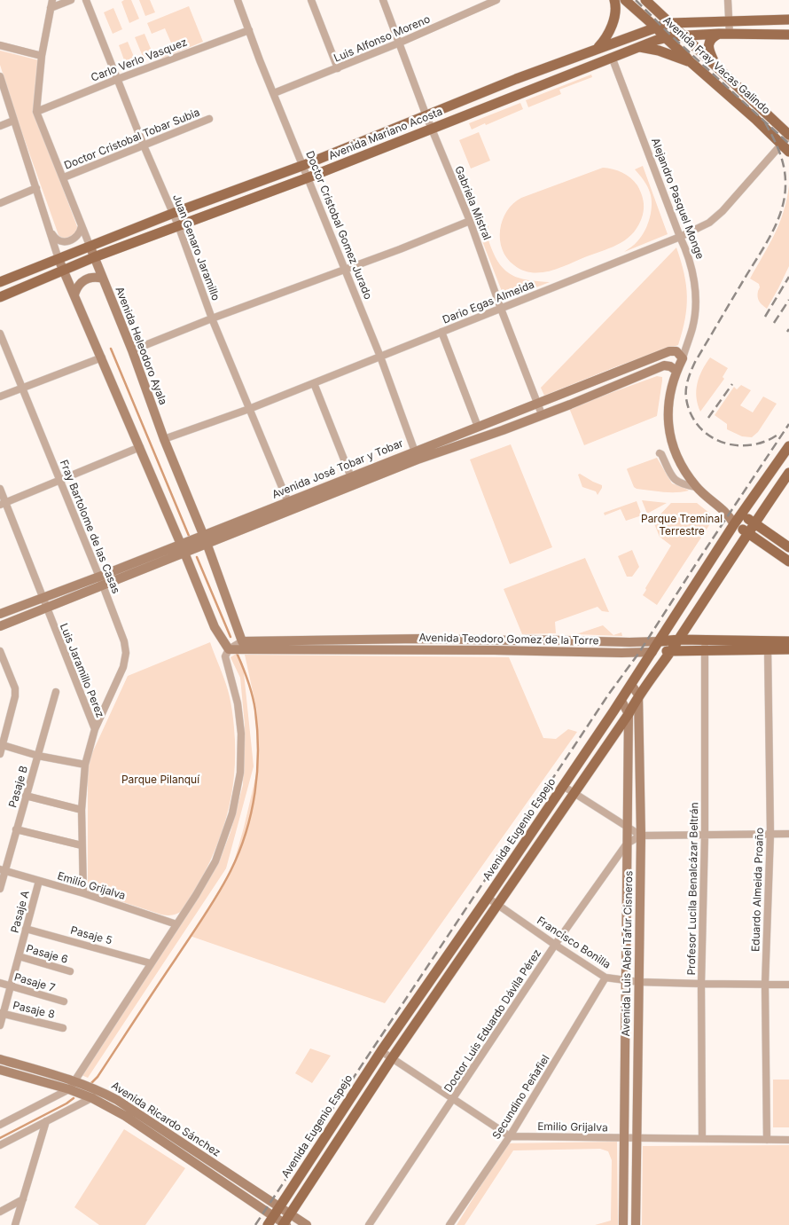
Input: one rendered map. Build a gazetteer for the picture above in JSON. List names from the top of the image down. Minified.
{"streets":{"main road":["Avenida Fray Vacas Galindo","Avenida Mariano Acosta","Avenida Teodoro Gomez de la Torre","Avenida Eugenio Espejo"],"street":["Luis Alfonso Moreno","Carlo Verlo Vasquez","Doctor Cristobal Tobar Subia","Alejandro Pasquel Monge","Gabriela Mistral","Doctor Cristobal Gomez Jurado","Juan Genaro Jaramillo","Dario Egas Almeida","Avenida Heleodoro Ayala","Avenida José Tobar y Tobar","Fray Bartolome de las Casas","Luis Jaramillo Perez","Pasaje B","Emilio Grijalva","Profesor Lucila Benalcázar Beltrán","Eduardo Almeida Proaño","Pasaje A","Pasaje 5","Francisco Bonilla","Avenida Luis Abel Tafur Cisneros","Pasaje 6","Pasaje 7","Pasaje 8","Doctor Luis Eduardo Dávila Pérez","Secundino Peñafiel","Avenida Ricardo Sánchez"]},"crossings":[["Luis Alfonso Moreno","Gabriela Mistral"],["Luis Alfonso Moreno","Doctor Cristobal Gomez Jurado"],["Carlo Verlo Vasquez","Doctor Cristobal Gomez Jurado"],["Carlo Verlo Vasquez","Juan Genaro Jaramillo"],["Carlo Verlo Vasquez","Avenida Heleodoro Ayala"],["Avenida Fray Vacas Galindo","Avenida Mariano Acosta"],["Avenida Fray Vacas Galindo","Dario Egas Almeida"],["Avenida Mariano Acosta","Alejandro Pasquel Monge"],["Avenida Mariano Acosta","Gabriela Mistral"],["Avenida Mariano Acosta","Doctor Cristobal Gomez Jurado"],["Avenida Mariano Acosta","Juan Genaro Jaramillo"],["Avenida Mariano Acosta","Avenida Heleodoro Ayala"],["Doctor Cristobal Tobar Subia","Juan Genaro Jaramillo"],["Doctor Cristobal Tobar Subia","Avenida Heleodoro Ayala"],["Alejandro Pasquel Monge","Dario Egas Almeida"],["Alejandro Pasquel Monge","Avenida José Tobar y Tobar"],["Alejandro Pasquel Monge","Avenida Eugenio Espejo"],["Gabriela Mistral","Dario Egas Almeida"],["Gabriela Mistral","Avenida José Tobar y Tobar"],["Doctor Cristobal Gomez Jurado","Dario Egas Almeida"],["Doctor Cristobal Gomez Jurado","Avenida José Tobar y Tobar"],["Juan Genaro Jaramillo","Dario Egas Almeida"],["Juan Genaro Jaramillo","Avenida José Tobar y Tobar"],["Dario Egas Almeida","Avenida Heleodoro Ayala"],["Avenida Heleodoro Ayala","Avenida José Tobar y Tobar"],["Avenida Heleodoro Ayala","Avenida Teodoro Gomez de la Torre"],["Avenida José Tobar y Tobar","Fray Bartolome de las Casas"],["Avenida José Tobar y Tobar","Luis Jaramillo Perez"],["Fray Bartolome de las Casas","Luis Jaramillo Perez"],["Avenida Teodoro Gomez de la Torre","Avenida Eugenio Espejo"],["Avenida Teodoro Gomez de la Torre","Profesor Lucila Benalcázar Beltrán"],["Avenida Teodoro Gomez de la Torre","Eduardo Almeida Proaño"],["Luis Jaramillo Perez","Emilio Grijalva"],["Pasaje B","Emilio Grijalva"],["Avenida Eugenio Espejo","Francisco Bonilla"],["Avenida Eugenio Espejo","Avenida Luis Abel Tafur Cisneros"],["Avenida Eugenio Espejo","Avenida Ricardo Sánchez"],["Emilio Grijalva","Profesor Lucila Benalcázar Beltrán"],["Emilio Grijalva","Eduardo Almeida Proaño"],["Emilio Grijalva","Pasaje A"],["Emilio Grijalva","Avenida Luis Abel Tafur Cisneros"],["Emilio Grijalva","Secundino Peñafiel"],["Profesor Lucila Benalcázar Beltrán","Francisco Bonilla"],["Eduardo Almeida Proaño","Francisco Bonilla"],["Pasaje A","Pasaje 5"],["Pasaje A","Pasaje 6"],["Pasaje A","Pasaje 7"],["Pasaje A","Pasaje 8"],["Francisco Bonilla","Avenida Luis Abel Tafur Cisneros"],["Francisco Bonilla","Doctor Luis Eduardo Dávila Pérez"],["Francisco Bonilla","Secundino Peñafiel"],["Avenida Luis Abel Tafur Cisneros","Doctor Luis Eduardo Dávila Pérez"]],"parks":["Parque Treminal Terrestre","Parque Pilanquí"]}
